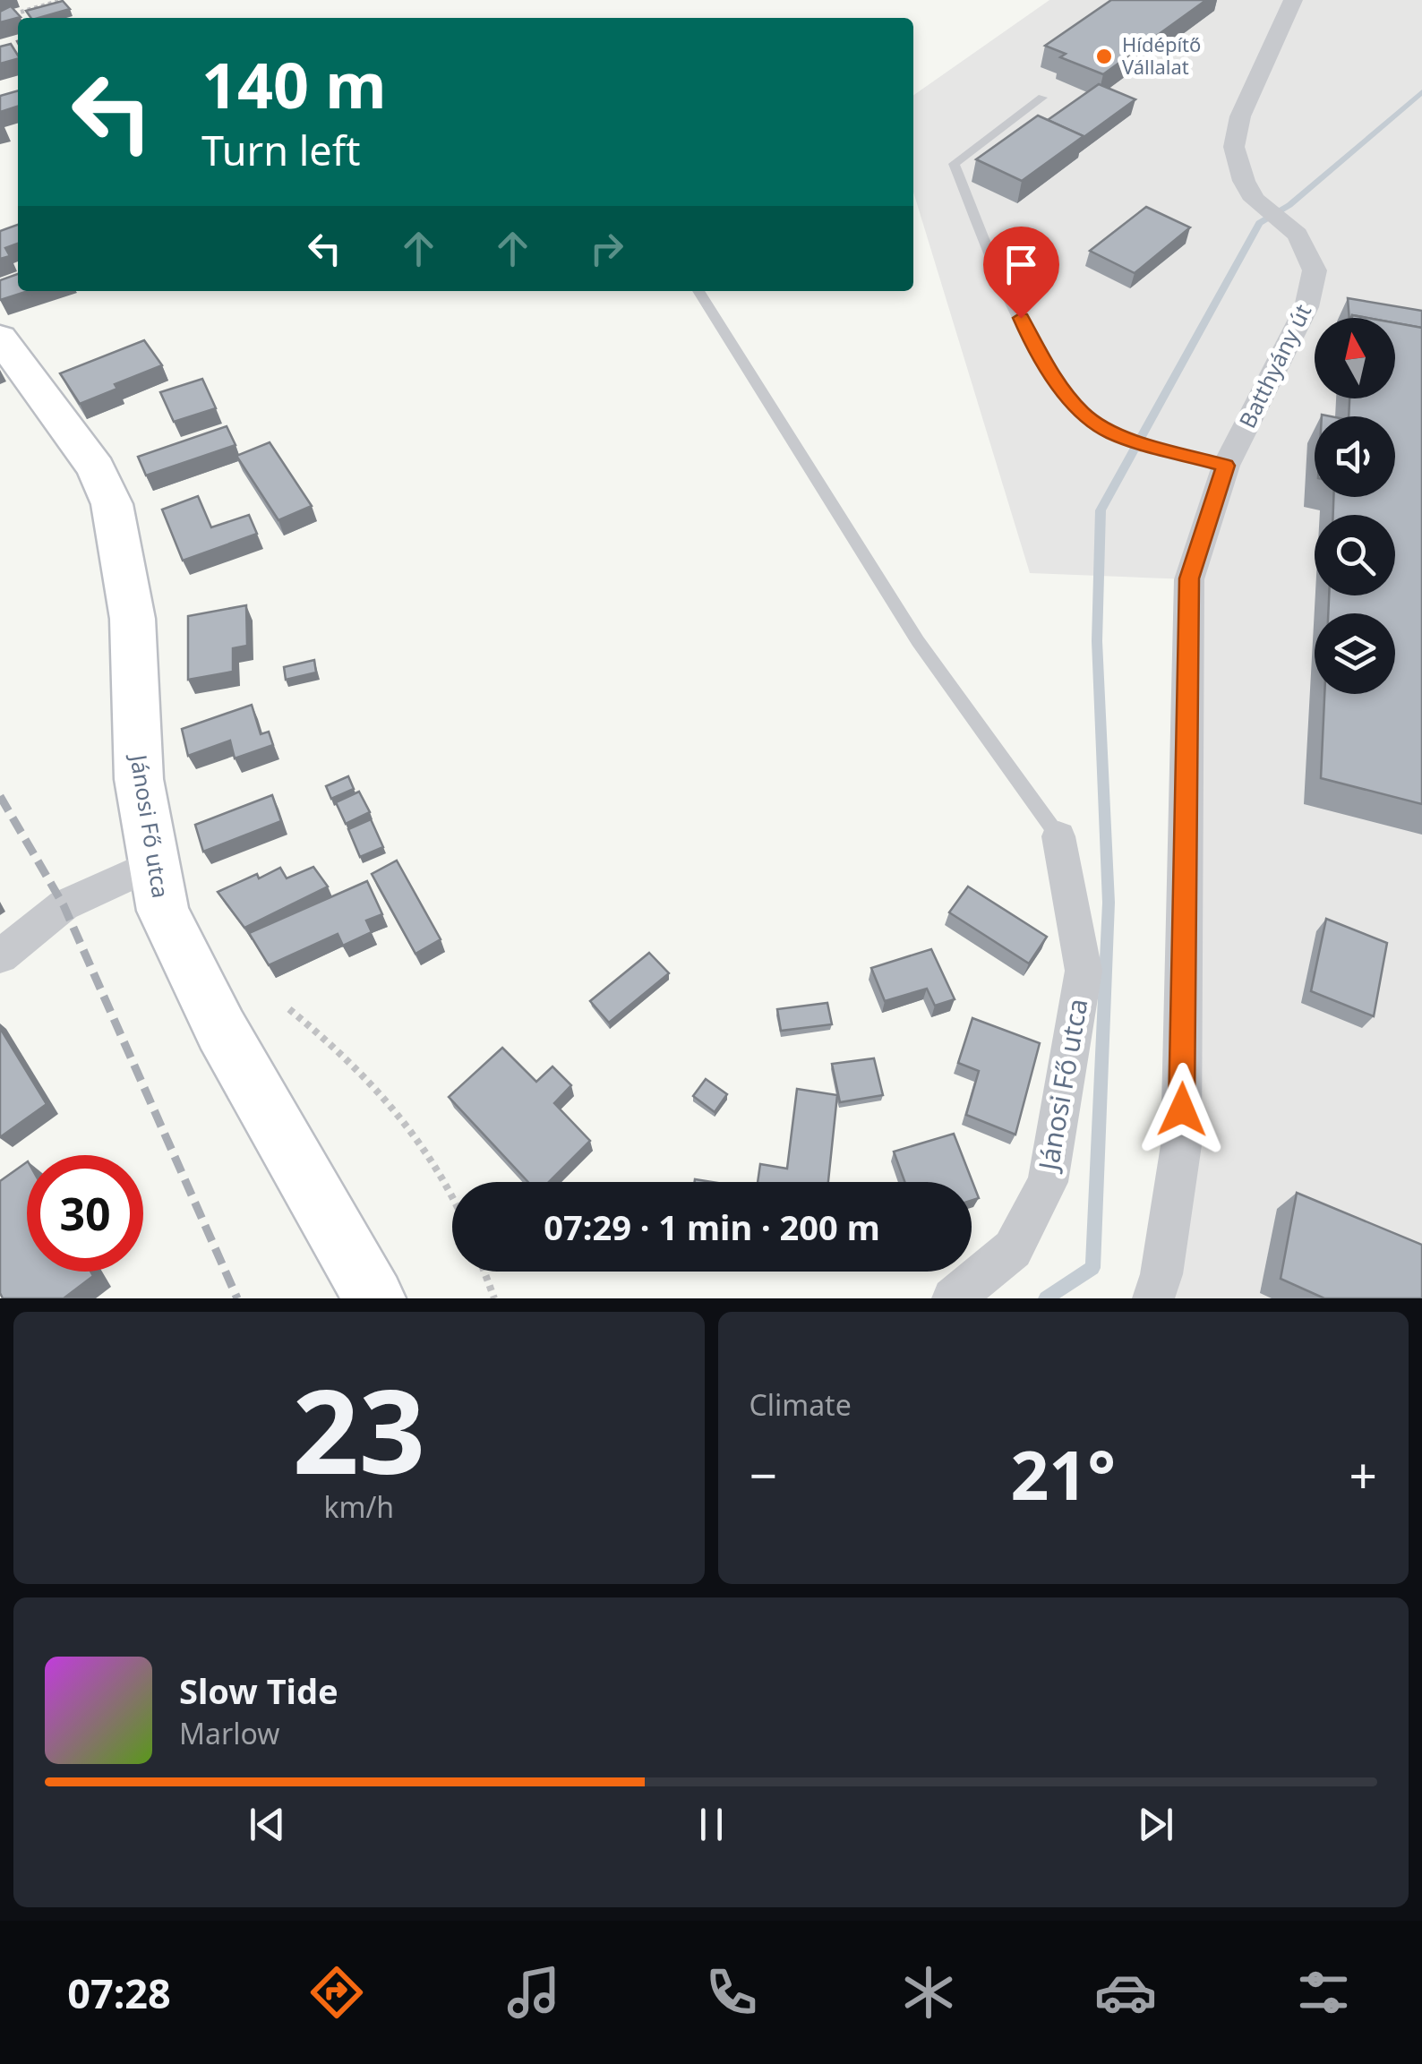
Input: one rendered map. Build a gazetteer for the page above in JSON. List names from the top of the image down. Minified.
{"streets":{"main road":["Jánosi Fő utca"],"street":["Batthyány út"]},"places":["Hídépítő Vállalat"],"north":"top","page":{"turn":["140 m","Turn left"],"limit":"30","trip":"07:29 · 1 min · 200 m","tile":[["23","km/h"],"Climate"],"heat":["−","21°","+"],"song":["Slow Tide","Marlow"],"tabs":"07:28"}}
